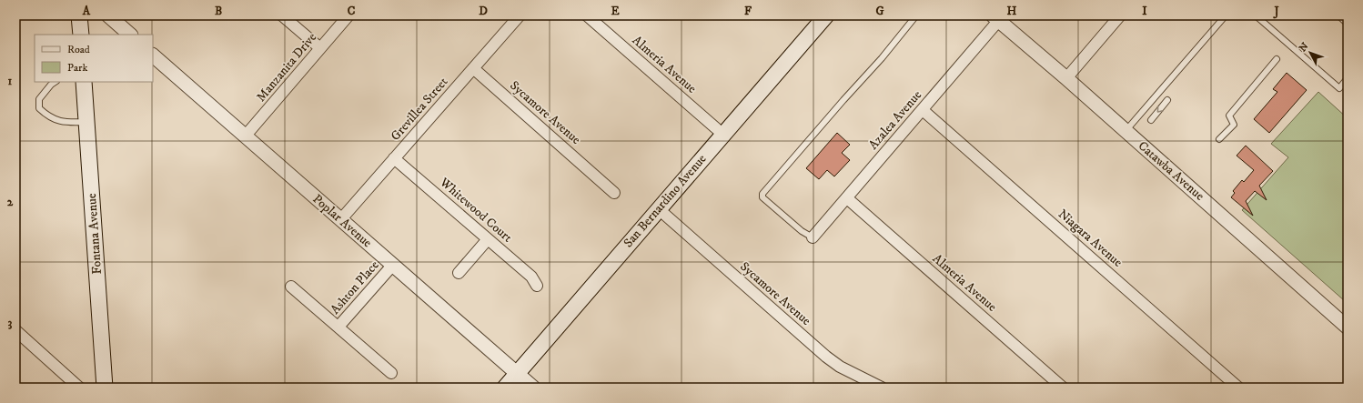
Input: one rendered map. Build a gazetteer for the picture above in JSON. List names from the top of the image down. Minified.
{"streets":{"main road":["San Bernardino Avenue","Fontana Avenue"],"street":["Almeria Avenue","Manzanita Drive","Grevillea Street","Sycamore Avenue","Azalea Avenue","Catawba Avenue","Whitewood Court","Poplar Avenue","Niagara Avenue","Ashton Place"]},"crossings":[["Almeria Avenue","Azalea Avenue"],["Almeria Avenue","San Bernardino Avenue"],["Manzanita Drive","Poplar Avenue"],["Grevillea Street","Sycamore Avenue"],["Grevillea Street","Whitewood Court"],["Grevillea Street","Poplar Avenue"],["Sycamore Avenue","San Bernardino Avenue"],["Azalea Avenue","Catawba Avenue"],["Azalea Avenue","Niagara Avenue"],["San Bernardino Avenue","Poplar Avenue"],["Poplar Avenue","Ashton Place"]],"legend":["Road","Park"],"north":"top left","grid":{"columns":["A","B","C","D","E","F","G","H","I","J"],"rows":["1","2","3"]}}
